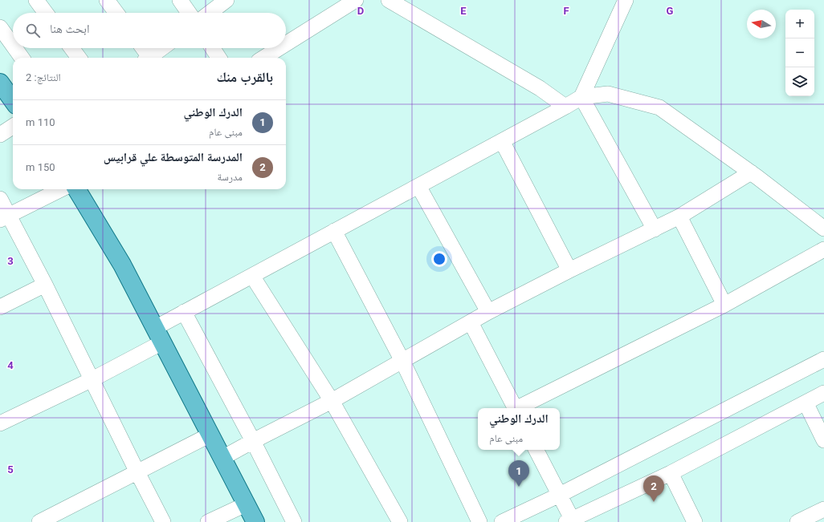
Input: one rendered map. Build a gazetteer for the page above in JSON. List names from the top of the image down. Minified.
{"north":"left","page":{"map_buttons":["+","−"],"search":"ابحث هنا","heading":["بالقرب منك","النتائج: 2"],"list":[{"mark":"1","name":"الدرك الوطني","note":"مبنى عام","value":"110 m"},{"mark":"2","name":"المدرسة المتوسطة علي قرابيس","note":"مدرسة","value":"150 m"}],"popup":["الدرك الوطني","مبنى عام"],"pins":["1","2"]},"grid":{"columns":["D","E","F","G"],"rows":["3","4","5"]}}
